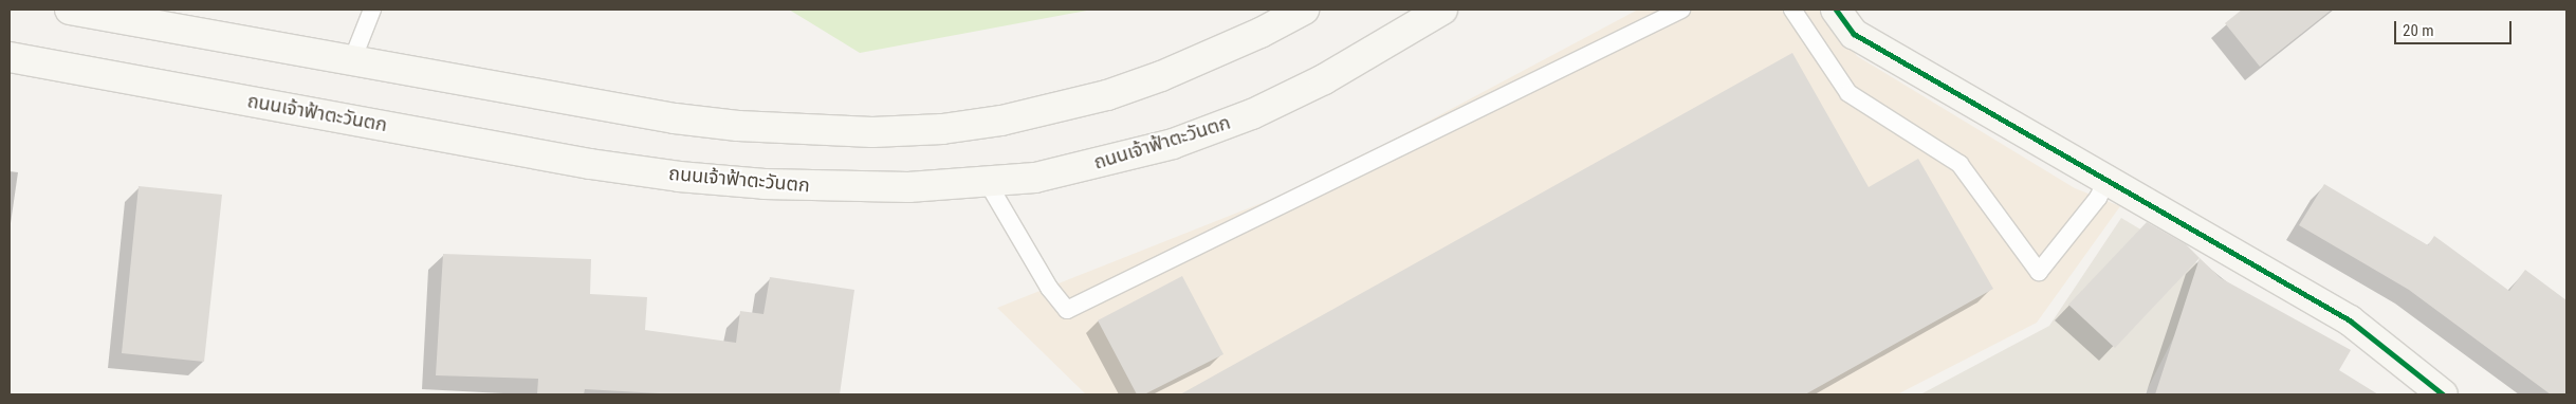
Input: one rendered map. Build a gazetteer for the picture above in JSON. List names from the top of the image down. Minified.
{"streets":{"main road":["ถนนเจ้าฟ้าตะวันตก"]},"scale_bar":"20 m"}
